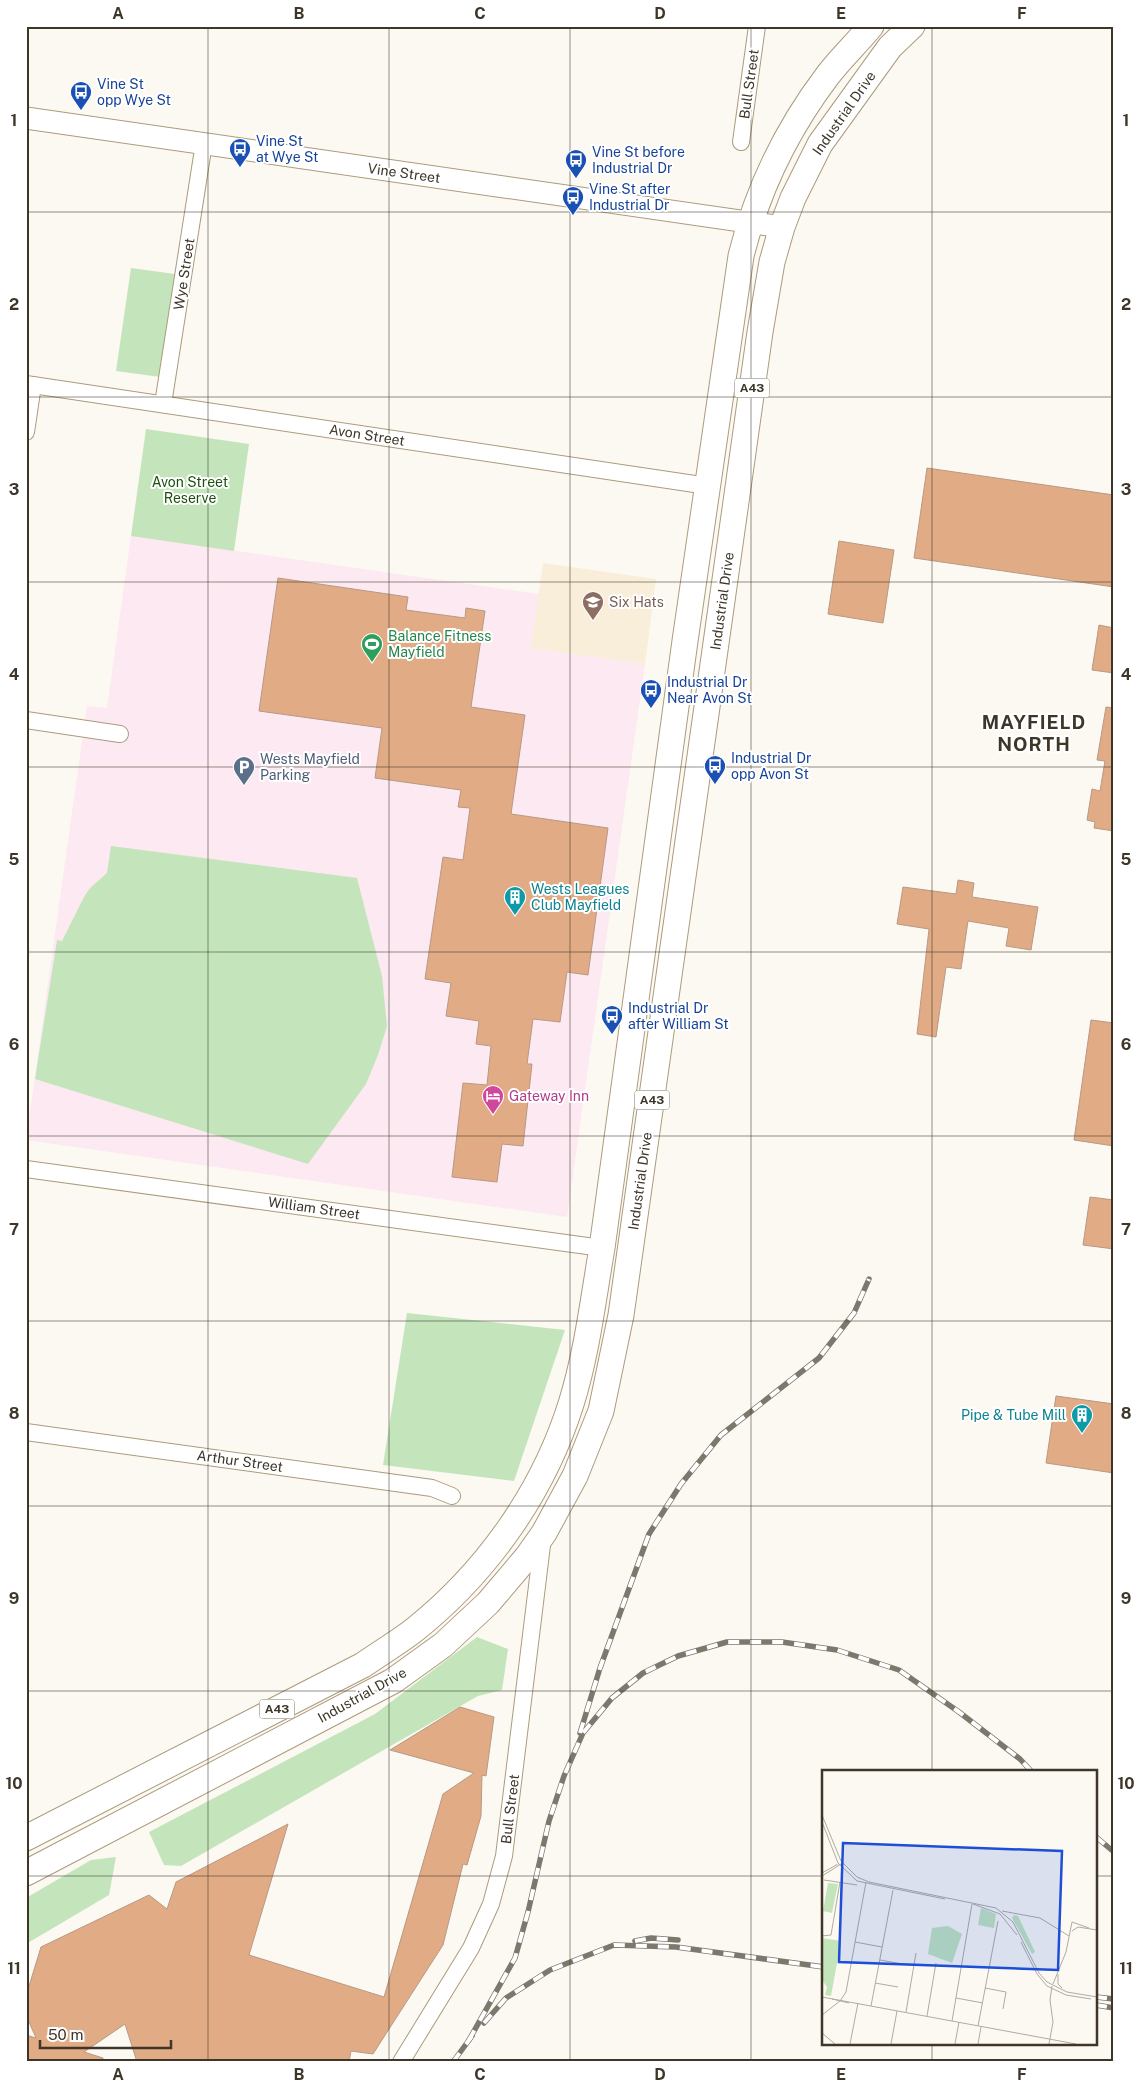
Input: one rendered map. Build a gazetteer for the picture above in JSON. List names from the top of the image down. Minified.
{"streets":{"highway":["Industrial Drive","A43"],"main road":["Vine Street"],"street":["Bull Street","Wye Street","Avon Street","William Street","Arthur Street"]},"crossings":[["Bull Street","Industrial Drive"],["Industrial Drive","Vine Street"],["Industrial Drive","Avon Street"],["Industrial Drive","William Street"],["Vine Street","Wye Street"],["Wye Street","Avon Street"]],"districts":["MAYFIELD NORTH"],"parks":["Avon Street Reserve"],"places":{"bus stop":["Vine St opp Wye St","Vine St at Wye St","Vine St before Industrial Dr","Vine St after Industrial Dr","Industrial Dr Near Avon St","Industrial Dr opp Avon St","Industrial Dr after William St"],"school or university":["Six Hats"],"sports":["Balance Fitness Mayfield"],"parking":["Wests Mayfield Parking"],"building":["Wests Leagues Club Mayfield","Pipe & Tube Mill"],"hotel":["Gateway Inn"]},"scale_bar":"50 m","grid":{"columns":["A","B","C","D","E","F"],"rows":["1","2","3","4","5","6","7","8","9","10","11"]}}
